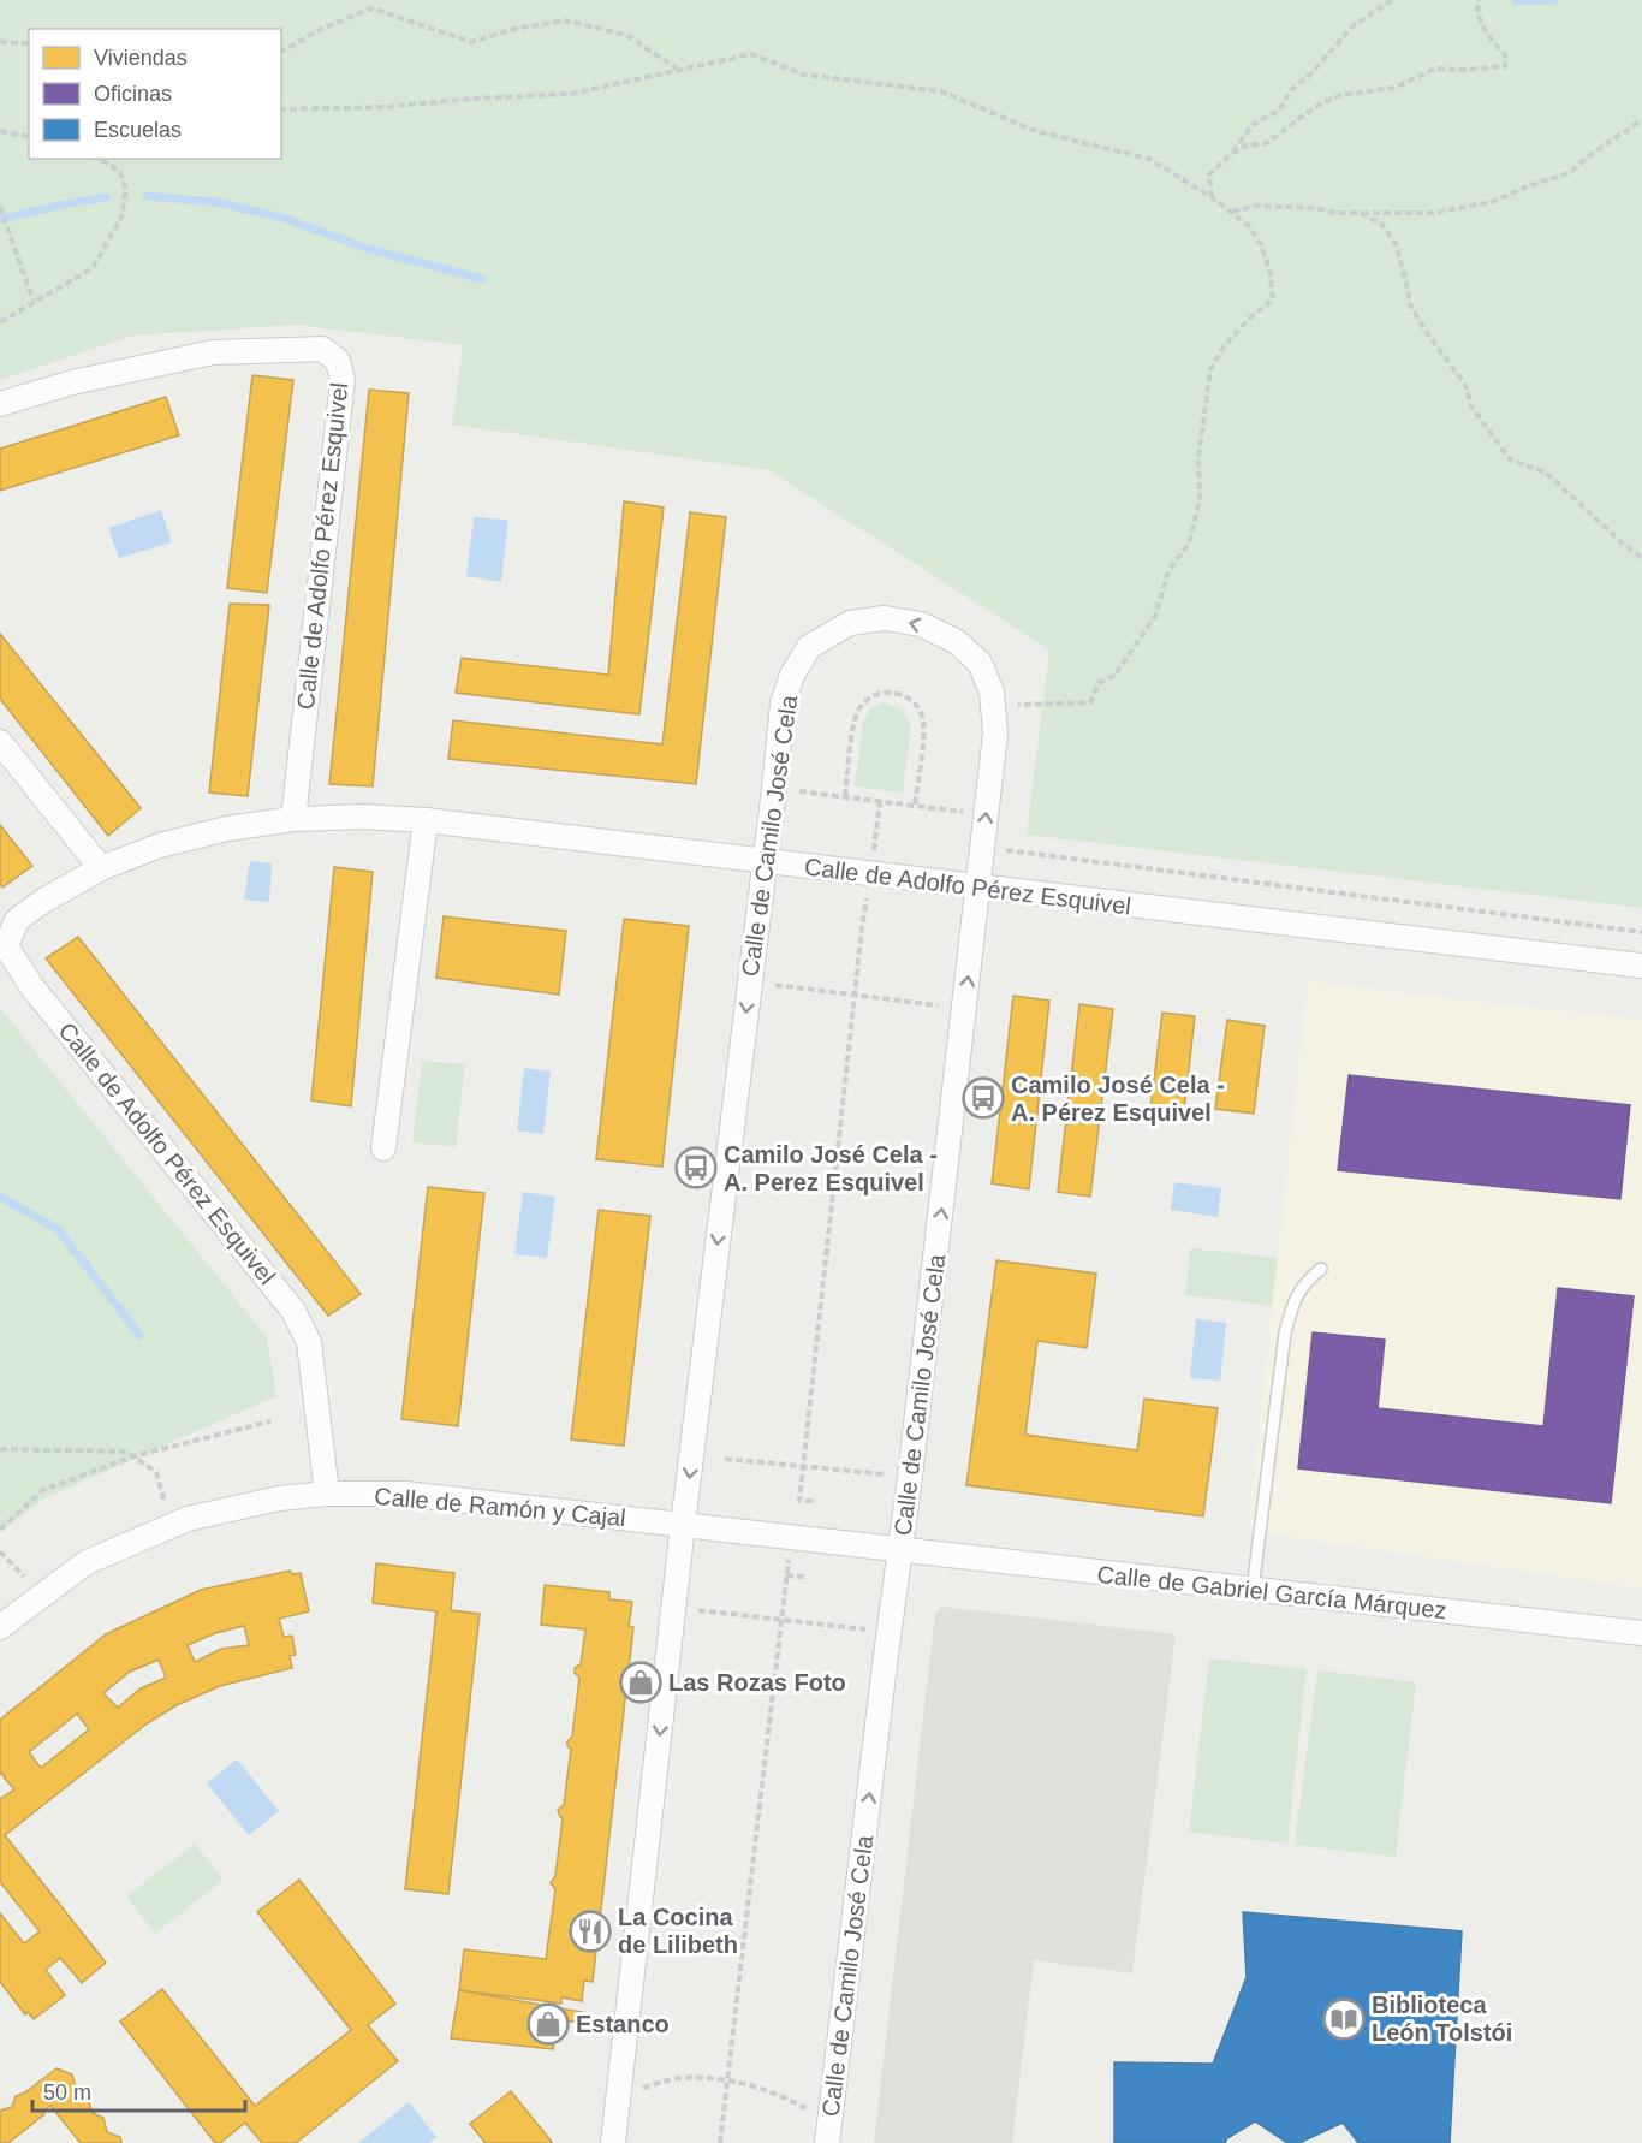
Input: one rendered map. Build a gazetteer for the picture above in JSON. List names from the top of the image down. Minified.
{"streets":{"street":["Calle de Adolfo Pérez Esquivel","Calle de Camilo José Cela","Calle de Ramón y Cajal","Calle de Gabriel García Márquez"]},"crossings":[["Calle de Adolfo Pérez Esquivel","Calle de Camilo José Cela"],["Calle de Adolfo Pérez Esquivel","Calle de Ramón y Cajal"],["Calle de Camilo José Cela","Calle de Ramón y Cajal"],["Calle de Camilo José Cela","Calle de Gabriel García Márquez"],["Calle de Ramón y Cajal","Calle de Gabriel García Márquez"]],"places":{"bus stop":["Camilo José Cela - A. Pérez Esquivel","Camilo José Cela - A. Perez Esquivel"],"shop":["Las Rozas Foto","Estanco"],"restaurant":["La Cocina de Lilibeth"],"library":["Biblioteca León Tolstói"]},"legend":["Viviendas","Oficinas","Escuelas"],"scale_bar":"50 m"}
